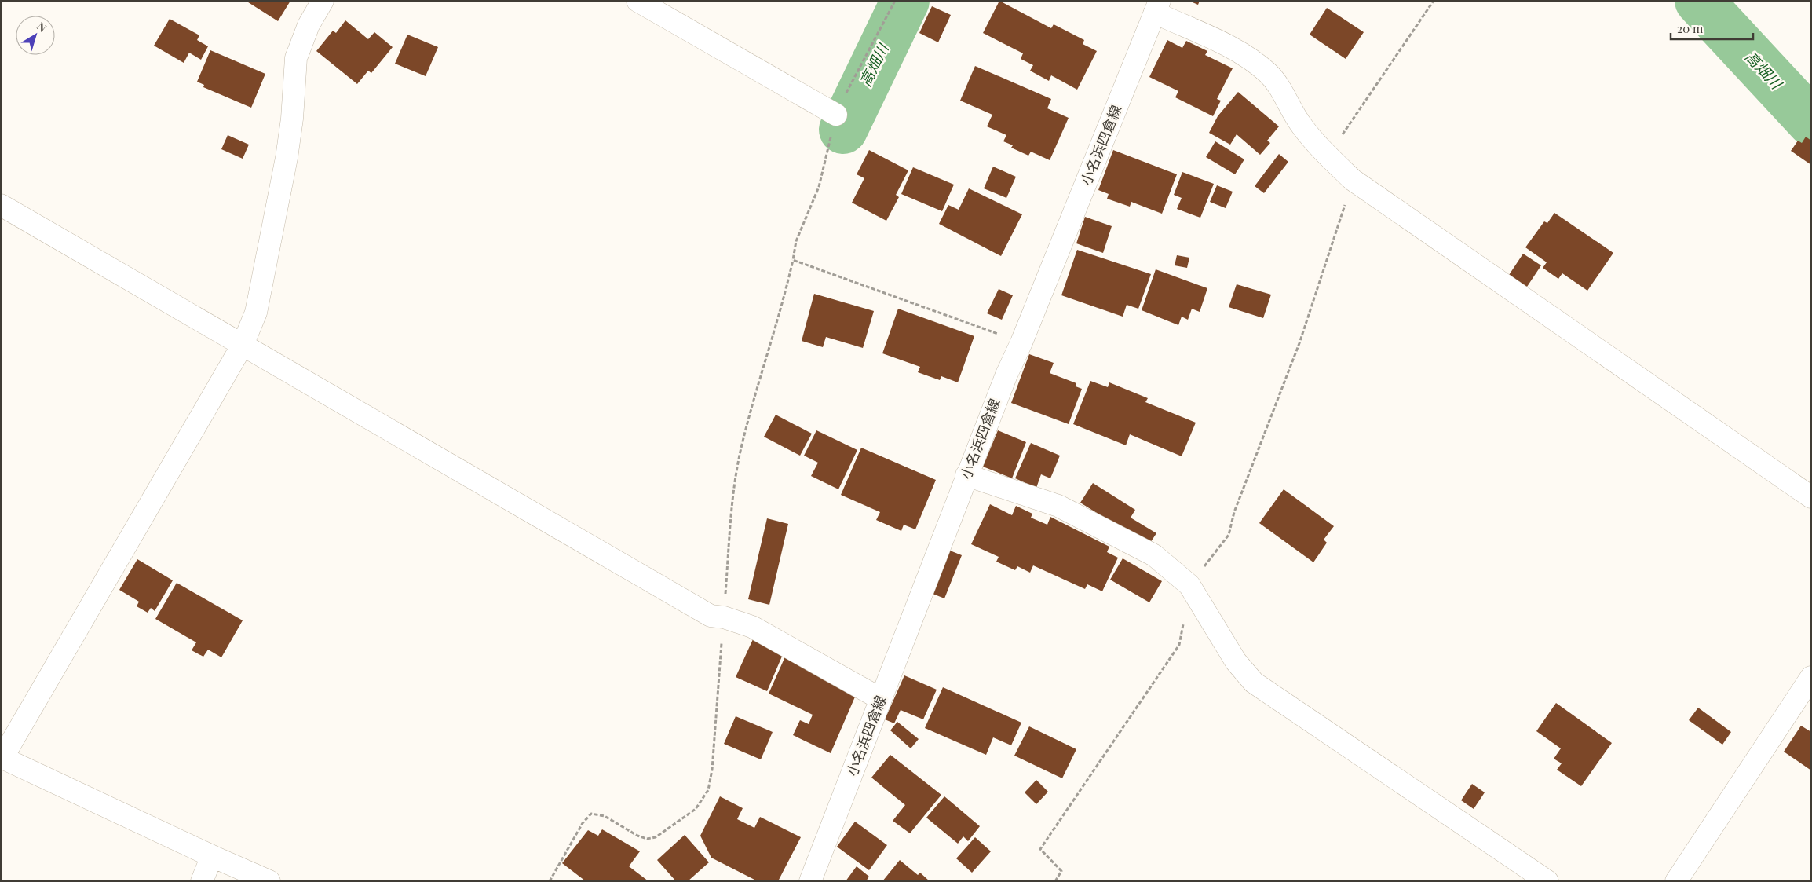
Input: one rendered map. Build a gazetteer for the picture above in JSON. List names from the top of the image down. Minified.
{"streets":{"street":["小名浜四倉線"]},"water":["高畑川"],"scale_bar":"20 m","north":"top right"}
